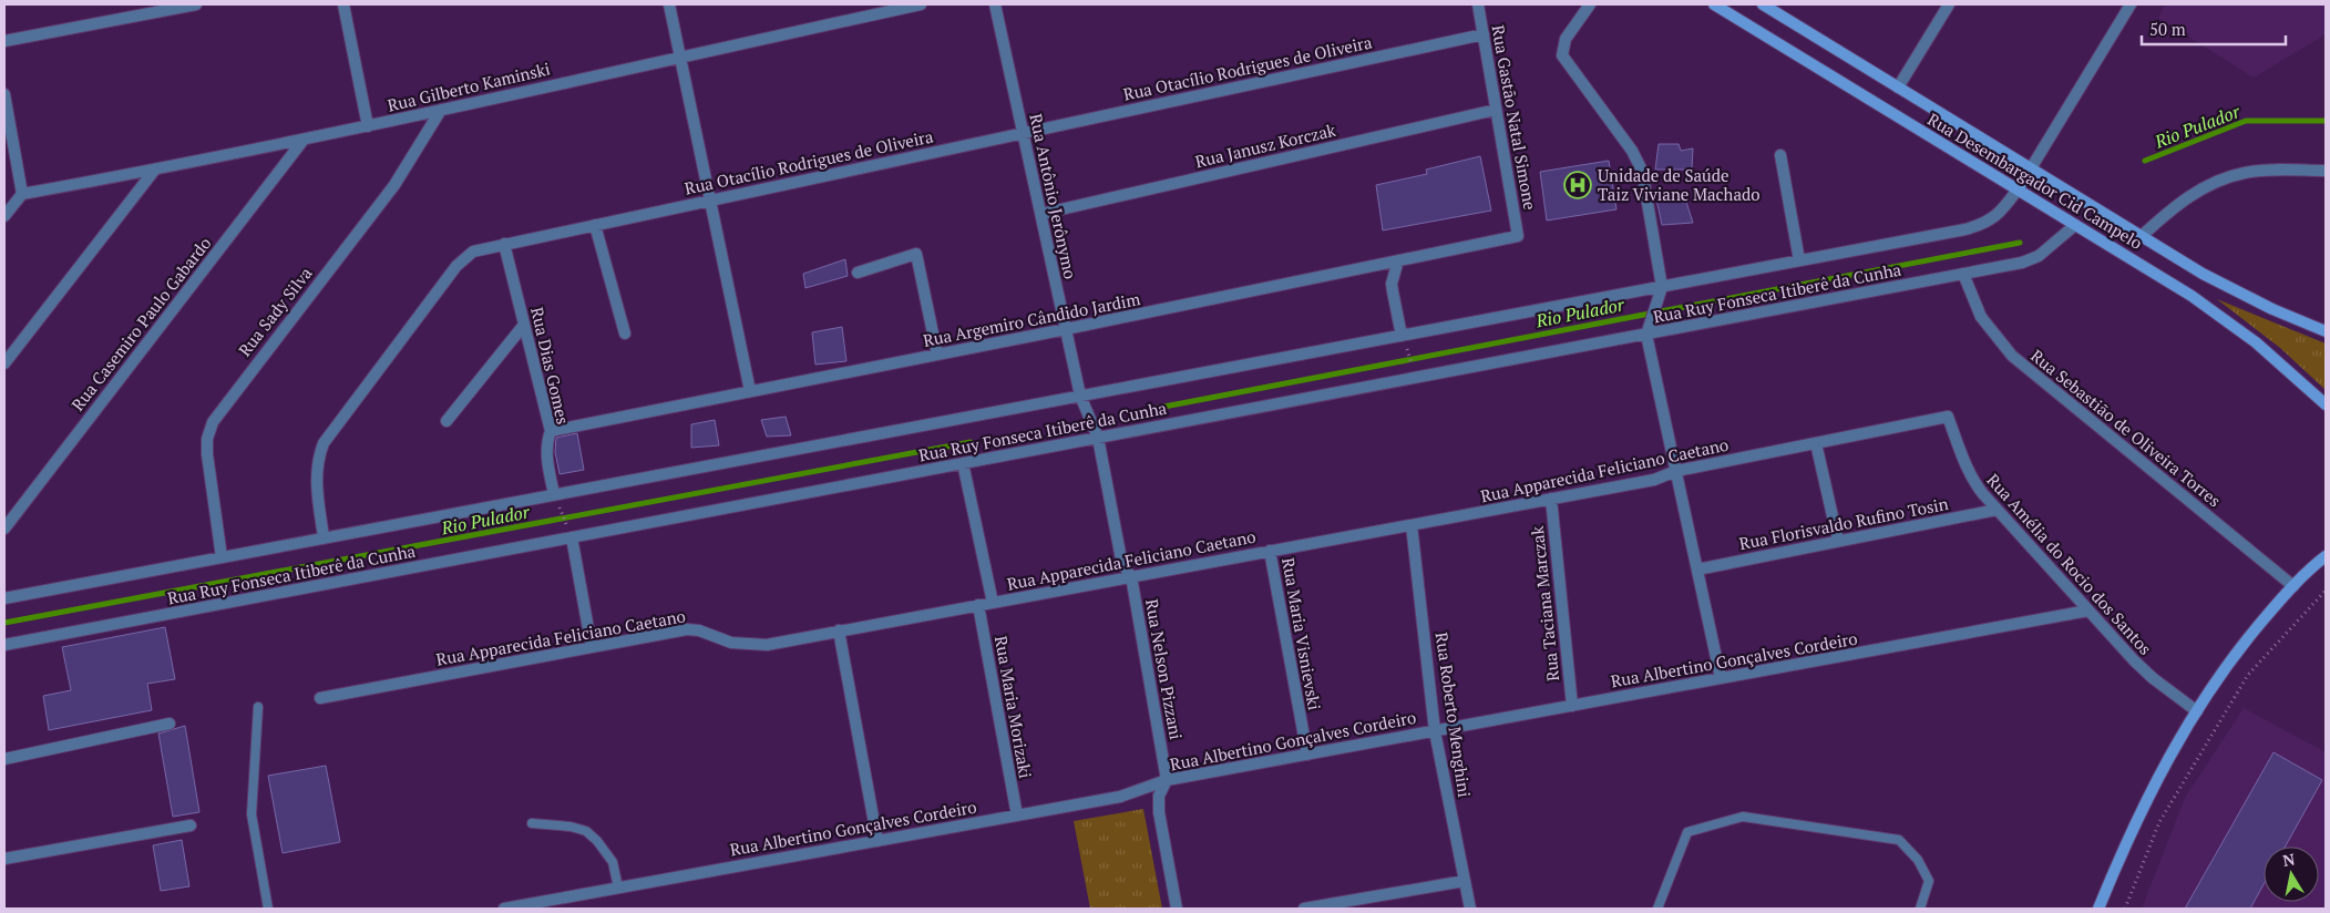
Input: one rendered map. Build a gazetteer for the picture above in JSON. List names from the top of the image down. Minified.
{"streets":{"main road":["Rua Desembargador Cid Campelo"],"street":["Rua Otacílio Rodrigues de Oliveira","Rua Gilberto Kaminski","Rua Gastão Natal Simone","Rua Janusz Korczak","Rua Antônio Jerônymo","Rua Ruy Fonseca Itiberê da Cunha","Rua Sady Silva","Rua Argemiro Cândido Jardim","Rua Casemiro Paulo Gabardo","Rua Dias Gomes","Rua Sebastião de Oliveira Torres","Rua Apparecida Feliciano Caetano","Rua Florisvaldo Rufino Tosin","Rua Amélia do Rocio dos Santos","Rua Taciana Marczak","Rua Maria Visnievski","Rua Albertino Gonçalves Cordeiro","Rua Nelson Pizzani","Rua Maria Morizaki","Rua Roberto Menghini"]},"crossings":[["Rua Otacílio Rodrigues de Oliveira","Rua Gastão Natal Simone"],["Rua Otacílio Rodrigues de Oliveira","Rua Antônio Jerônymo"],["Rua Otacílio Rodrigues de Oliveira","Rua Ruy Fonseca Itiberê da Cunha"],["Rua Otacílio Rodrigues de Oliveira","Rua Dias Gomes"],["Rua Gilberto Kaminski","Rua Sady Silva"],["Rua Gilberto Kaminski","Rua Casemiro Paulo Gabardo"],["Rua Gastão Natal Simone","Rua Janusz Korczak"],["Rua Gastão Natal Simone","Rua Argemiro Cândido Jardim"],["Rua Janusz Korczak","Rua Antônio Jerônymo"],["Rua Desembargador Cid Campelo","Rua Ruy Fonseca Itiberê da Cunha"],["Rua Antônio Jerônymo","Rua Ruy Fonseca Itiberê da Cunha"],["Rua Antônio Jerônymo","Rua Argemiro Cândido Jardim"],["Rua Antônio Jerônymo","Rua Nelson Pizzani"],["Rua Ruy Fonseca Itiberê da Cunha","Rua Sady Silva"],["Rua Ruy Fonseca Itiberê da Cunha","Rua Dias Gomes"],["Rua Ruy Fonseca Itiberê da Cunha","Rua Sebastião de Oliveira Torres"],["Rua Ruy Fonseca Itiberê da Cunha","Rua Nelson Pizzani"],["Rua Argemiro Cândido Jardim","Rua Dias Gomes"],["Rua Apparecida Feliciano Caetano","Rua Amélia do Rocio dos Santos"],["Rua Apparecida Feliciano Caetano","Rua Taciana Marczak"],["Rua Apparecida Feliciano Caetano","Rua Maria Visnievski"],["Rua Apparecida Feliciano Caetano","Rua Nelson Pizzani"],["Rua Apparecida Feliciano Caetano","Rua Maria Morizaki"],["Rua Apparecida Feliciano Caetano","Rua Roberto Menghini"],["Rua Florisvaldo Rufino Tosin","Rua Amélia do Rocio dos Santos"],["Rua Amélia do Rocio dos Santos","Rua Albertino Gonçalves Cordeiro"],["Rua Taciana Marczak","Rua Albertino Gonçalves Cordeiro"],["Rua Maria Visnievski","Rua Albertino Gonçalves Cordeiro"],["Rua Albertino Gonçalves Cordeiro","Rua Nelson Pizzani"],["Rua Albertino Gonçalves Cordeiro","Rua Maria Morizaki"],["Rua Albertino Gonçalves Cordeiro","Rua Roberto Menghini"]],"water":["Rio Pulador"],"places":{"hospital":["Unidade de Saúde Taiz Viviane Machado"]},"scale_bar":"50 m","north":"top"}
